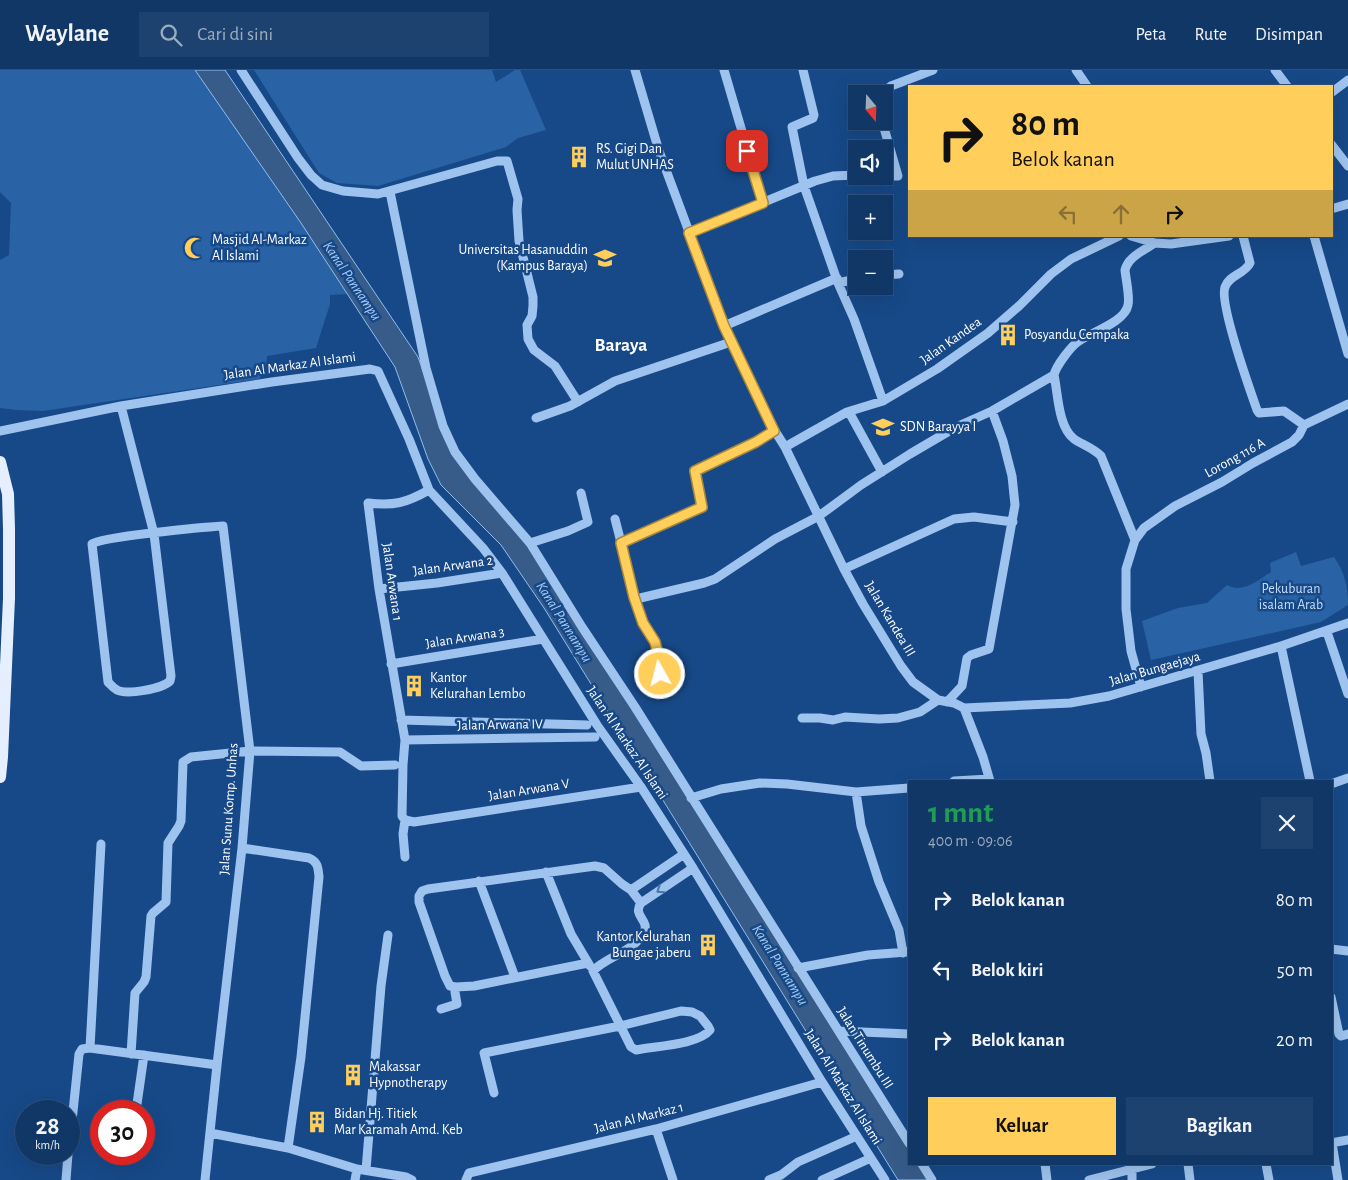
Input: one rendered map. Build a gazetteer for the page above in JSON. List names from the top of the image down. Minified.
{"streets":{"street":["Jalan Kandea","Jalan Al Markaz Al Islami","Lorong 116 A","Jalan Arwana 2","Jalan Arwana 1","Jalan Kandea III","Jalan Arwana 3","Jalan Bungaejaya","Jalan Arwana IV","Jalan Arwana V","Jalan Sunu Komp. Unhas","Jalan Tinumbu III","Jalan Al Markaz 1"]},"crossings":[["Jalan Kandea","Jalan Kandea III"],["Jalan Al Markaz Al Islami","Jalan Arwana 2"],["Jalan Al Markaz Al Islami","Jalan Arwana 1"],["Jalan Al Markaz Al Islami","Jalan Arwana 3"],["Jalan Al Markaz Al Islami","Jalan Arwana V"],["Jalan Al Markaz Al Islami","Jalan Al Markaz 1"],["Jalan Arwana 2","Jalan Arwana 1"],["Jalan Arwana 1","Jalan Arwana 3"],["Jalan Arwana 1","Jalan Arwana IV"],["Jalan Arwana 1","Jalan Arwana V"],["Jalan Kandea III","Jalan Bungaejaya"]],"districts":["Baraya"],"water":["Kanal Pannampu"],"parks":["Pekuburan isalam Arab"],"places":{"building":["RS. Gigi Dan Mulut UNHAS","Posyandu Cempaka","Kantor Kelurahan Lembo","Kantor Kelurahan Bungae jaberu","Makassar Hypnotherapy","Bidan Hj. Titiek Mar Karamah Amd. Keb"],"mosque":["Masjid Al-Markaz Al Islami"],"school or university":["Universitas Hasanuddin (Kampus Baraya)","SDN Barayya I"]},"north":"bottom","page":{"header":"Waylane","search":"Cari di sini","nav":["Peta","Rute","Disimpan"],"map_buttons":["+","−"],"turn":["80 m","Belok kanan"],"heading":["1 mnt","400 m · 09:06"],"list":[{"name":"Belok kanan","value":"80 m"},{"name":"Belok kiri","value":"50 m"},{"name":"Belok kanan","value":"20 m"}],"buttons":["Keluar","Bagikan"],"speed":"28 km/h","limit":"30"}}
